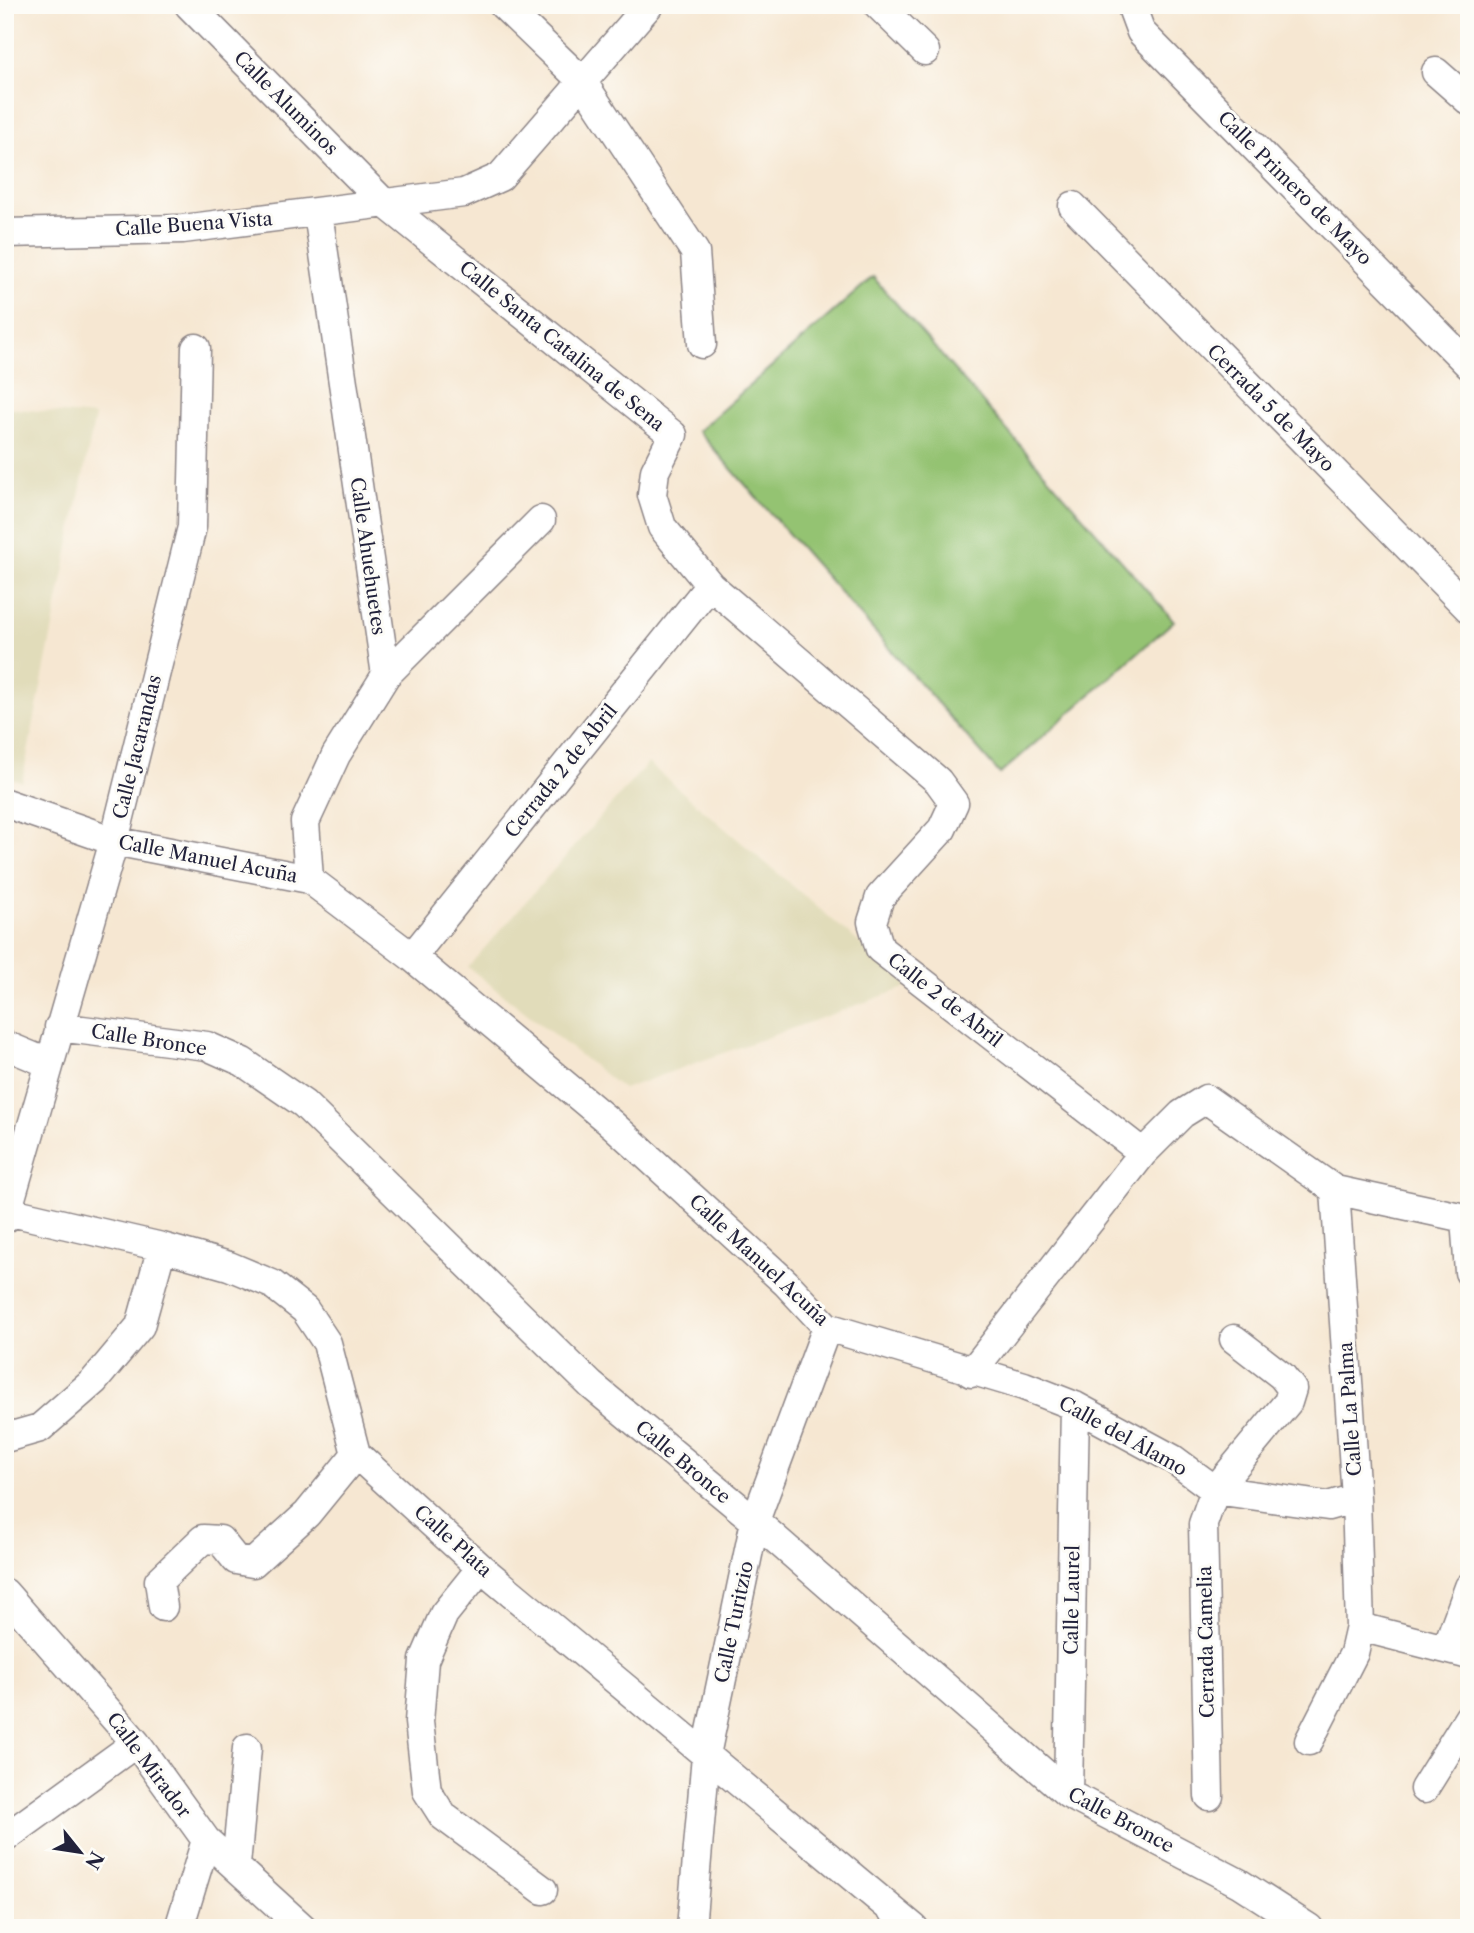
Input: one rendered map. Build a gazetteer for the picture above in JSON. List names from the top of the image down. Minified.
{"streets":{"street":["Calle Aluminos","Calle Primero de Mayo","Calle Buena Vista","Calle Santa Catalina de Sena","Cerrada 5 de Mayo","Calle Ahuehuetes","Calle Jacarandas","Cerrada 2 de Abril","Calle Manuel Acuña","Calle 2 de Abril","Calle Bronce","Calle La Palma","Calle del Álamo","Calle Plata","Calle Laurel","Calle Turitzio","Cerrada Camelia","Calle Mirador"]},"crossings":[["Calle Aluminos","Calle Buena Vista"],["Calle Aluminos","Calle Santa Catalina de Sena"],["Calle Buena Vista","Calle Santa Catalina de Sena"],["Calle Buena Vista","Calle Ahuehuetes"],["Calle Santa Catalina de Sena","Cerrada 2 de Abril"],["Calle Santa Catalina de Sena","Calle 2 de Abril"],["Calle Jacarandas","Calle Manuel Acuña"],["Calle Jacarandas","Calle Bronce"],["Cerrada 2 de Abril","Calle Manuel Acuña"],["Cerrada 2 de Abril","Calle 2 de Abril"],["Calle Manuel Acuña","Calle del Álamo"],["Calle Manuel Acuña","Calle Turitzio"],["Calle Bronce","Calle Laurel"],["Calle Bronce","Calle Turitzio"],["Calle La Palma","Calle del Álamo"],["Calle del Álamo","Calle Laurel"],["Calle del Álamo","Cerrada Camelia"],["Calle Plata","Calle Turitzio"]],"north":"bottom right"}
